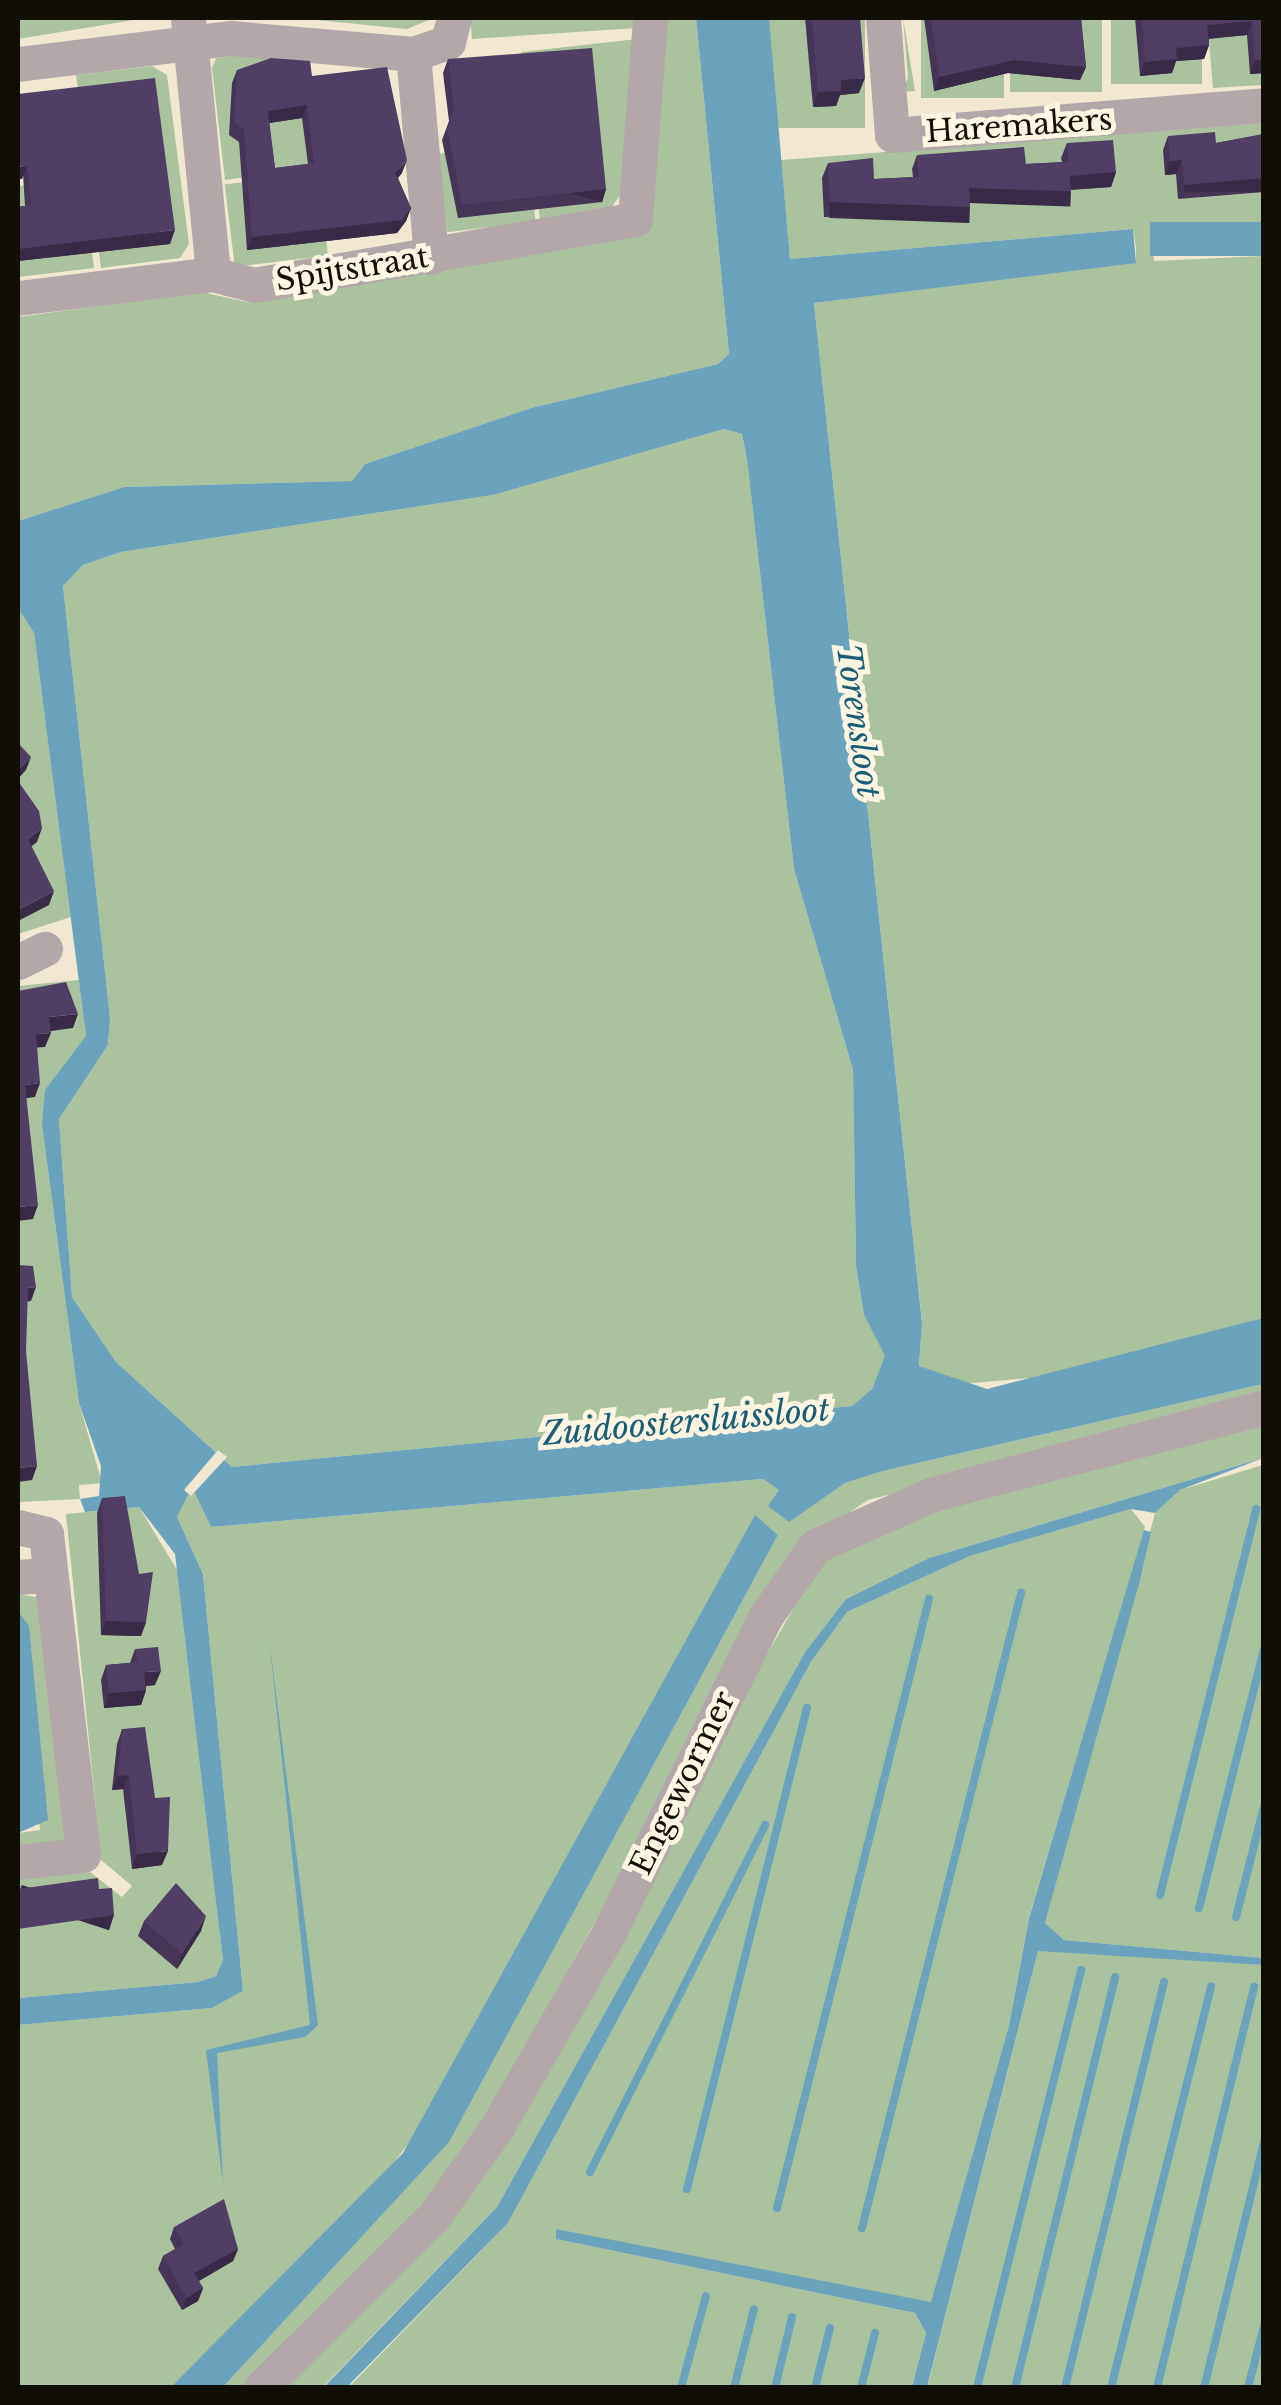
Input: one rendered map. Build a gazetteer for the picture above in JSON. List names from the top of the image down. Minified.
{"streets":{"street":["Haremakers","Spijtstraat","Engewormer"]},"water":["Torensloot","Zuidoostersluissloot"]}
